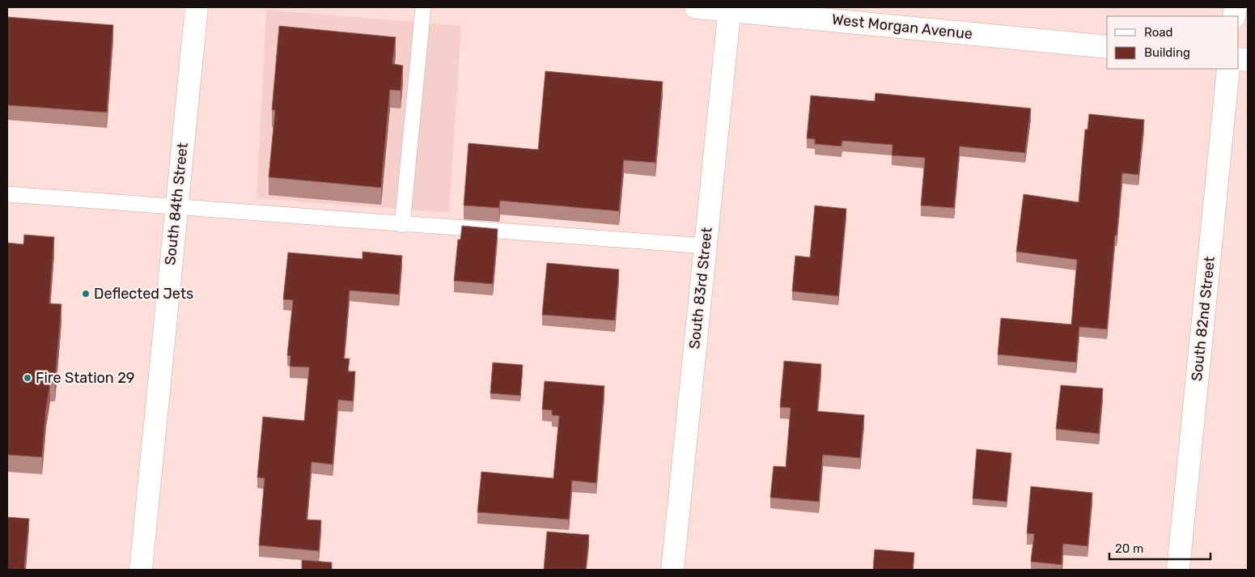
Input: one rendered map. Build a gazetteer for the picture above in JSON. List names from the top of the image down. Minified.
{"streets":{"street":["West Morgan Avenue","South 84th Street","South 83rd Street","South 82nd Street"]},"crossings":[["West Morgan Avenue","South 83rd Street"]],"places":["Deflected Jets","Fire Station 29"],"legend":["Road","Building"],"scale_bar":"20 m"}
